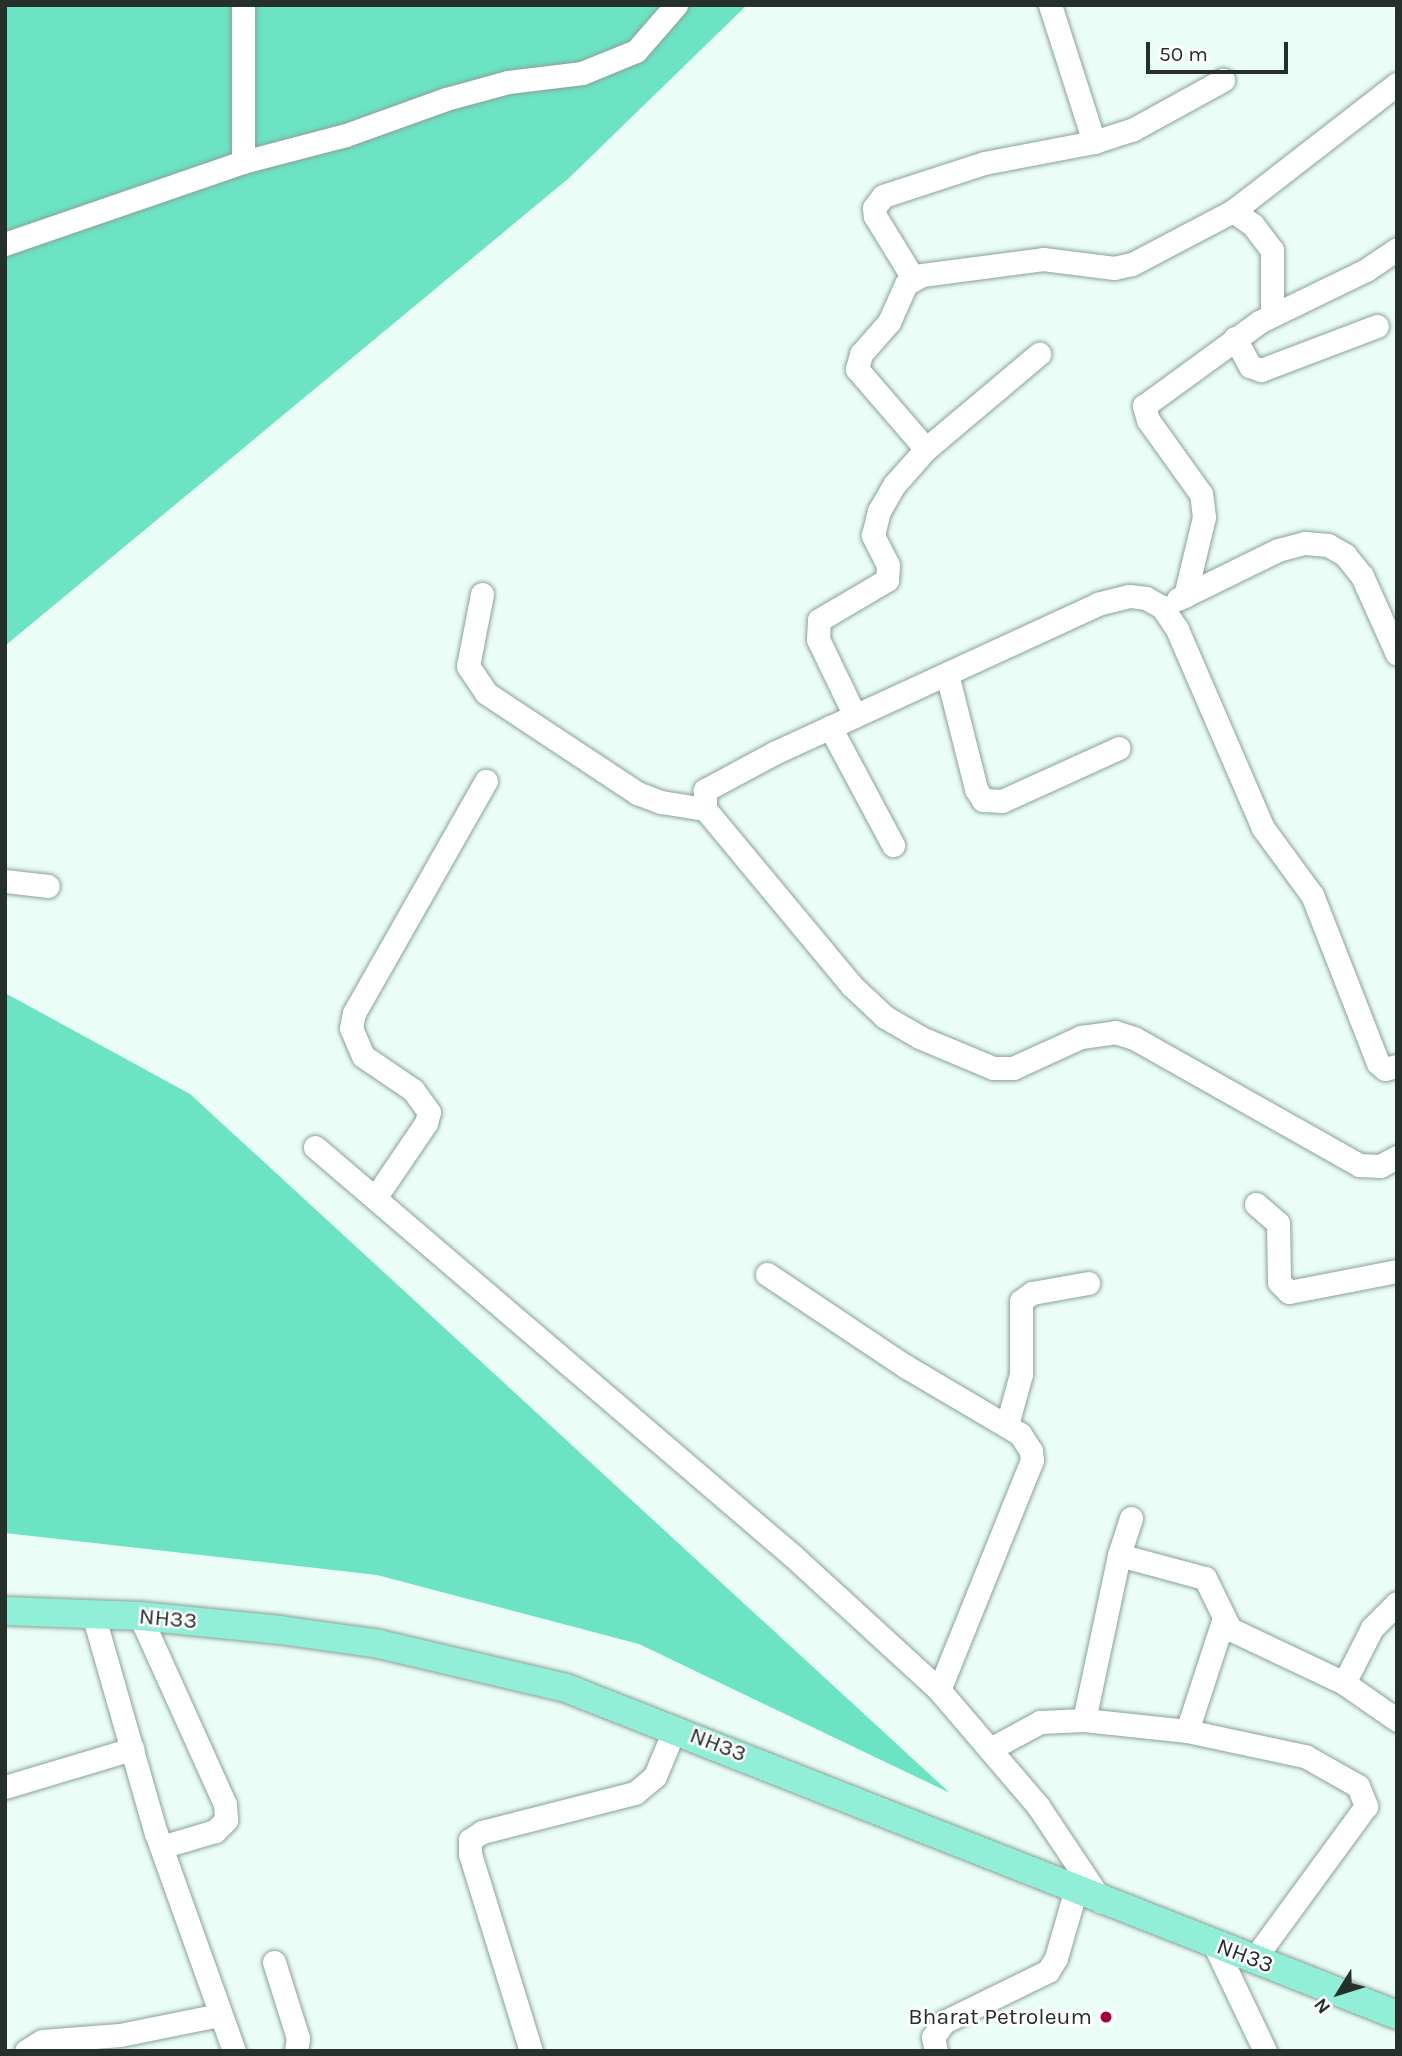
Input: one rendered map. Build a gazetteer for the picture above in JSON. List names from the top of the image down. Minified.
{"streets":{"main road":["NH33"]},"places":["Bharat Petroleum"],"scale_bar":"50 m","north":"bottom left"}
